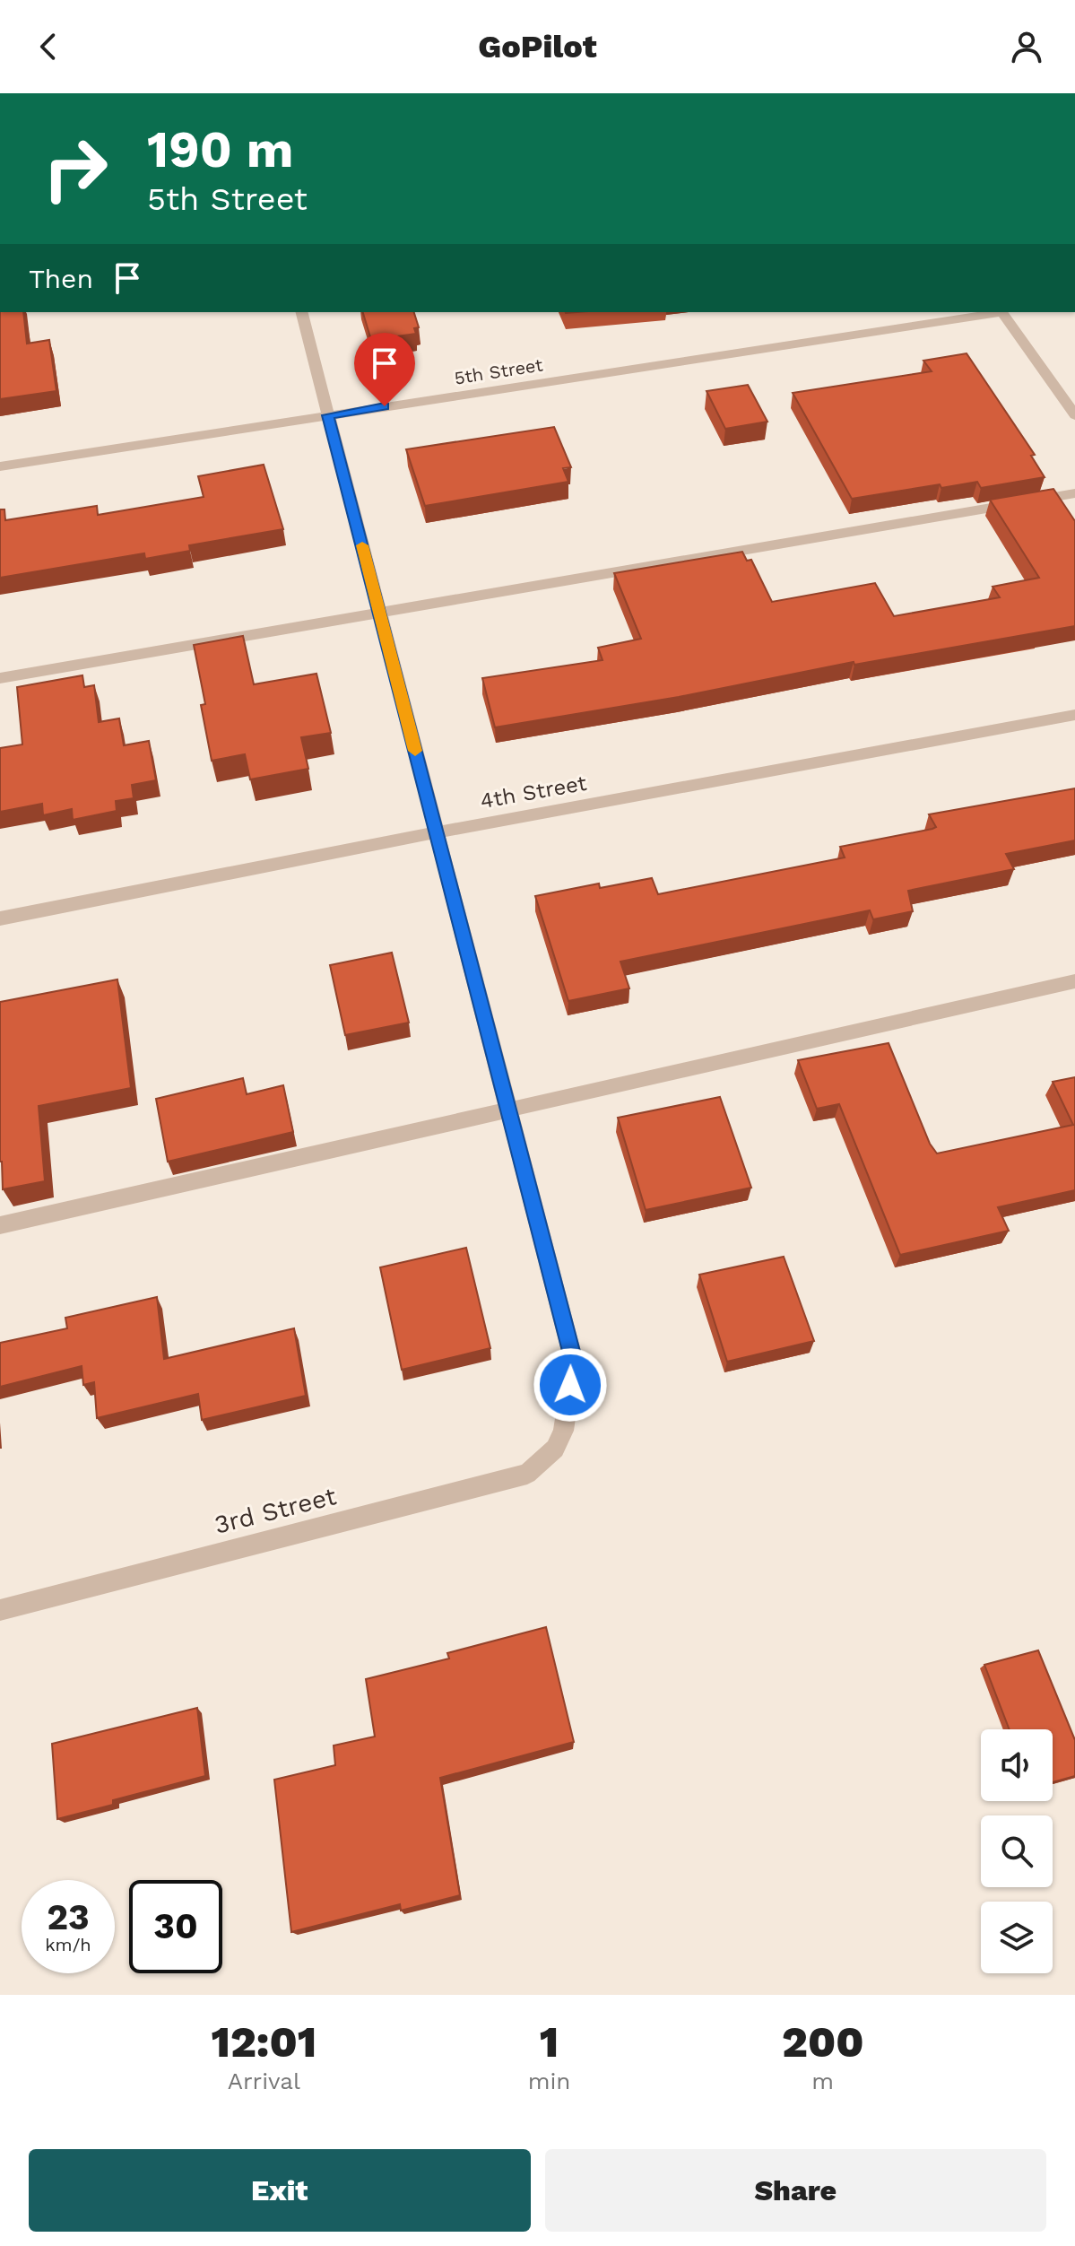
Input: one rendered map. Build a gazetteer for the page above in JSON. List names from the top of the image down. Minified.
{"streets":{"street":["5th Street","4th Street","3rd Street"]},"page":{"header":"GoPilot","turn":["190 m","5th Street"],"then":"Then","speed":"23 km/h","limit":"30","eta":["12:01","Arrival","1","min","200","m"],"buttons":["Exit","Share"]}}
